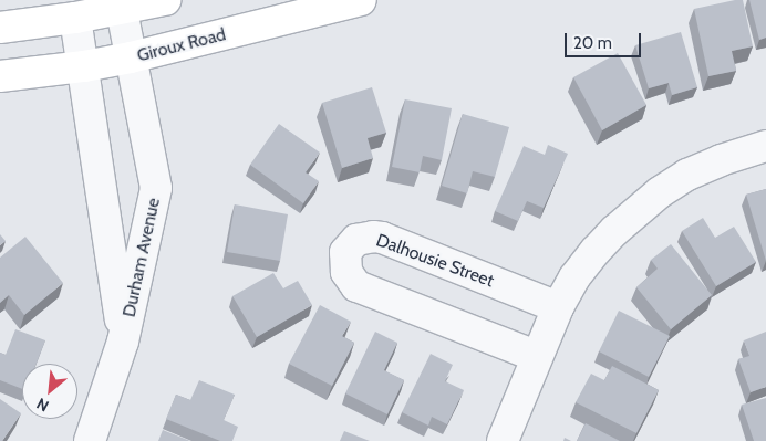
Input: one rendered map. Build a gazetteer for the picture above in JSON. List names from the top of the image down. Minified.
{"streets":{"main road":["Giroux Road"],"street":["Durham Avenue","Dalhousie Street"]},"crossings":[["Giroux Road","Durham Avenue"]],"scale_bar":"20 m","north":"bottom left"}
